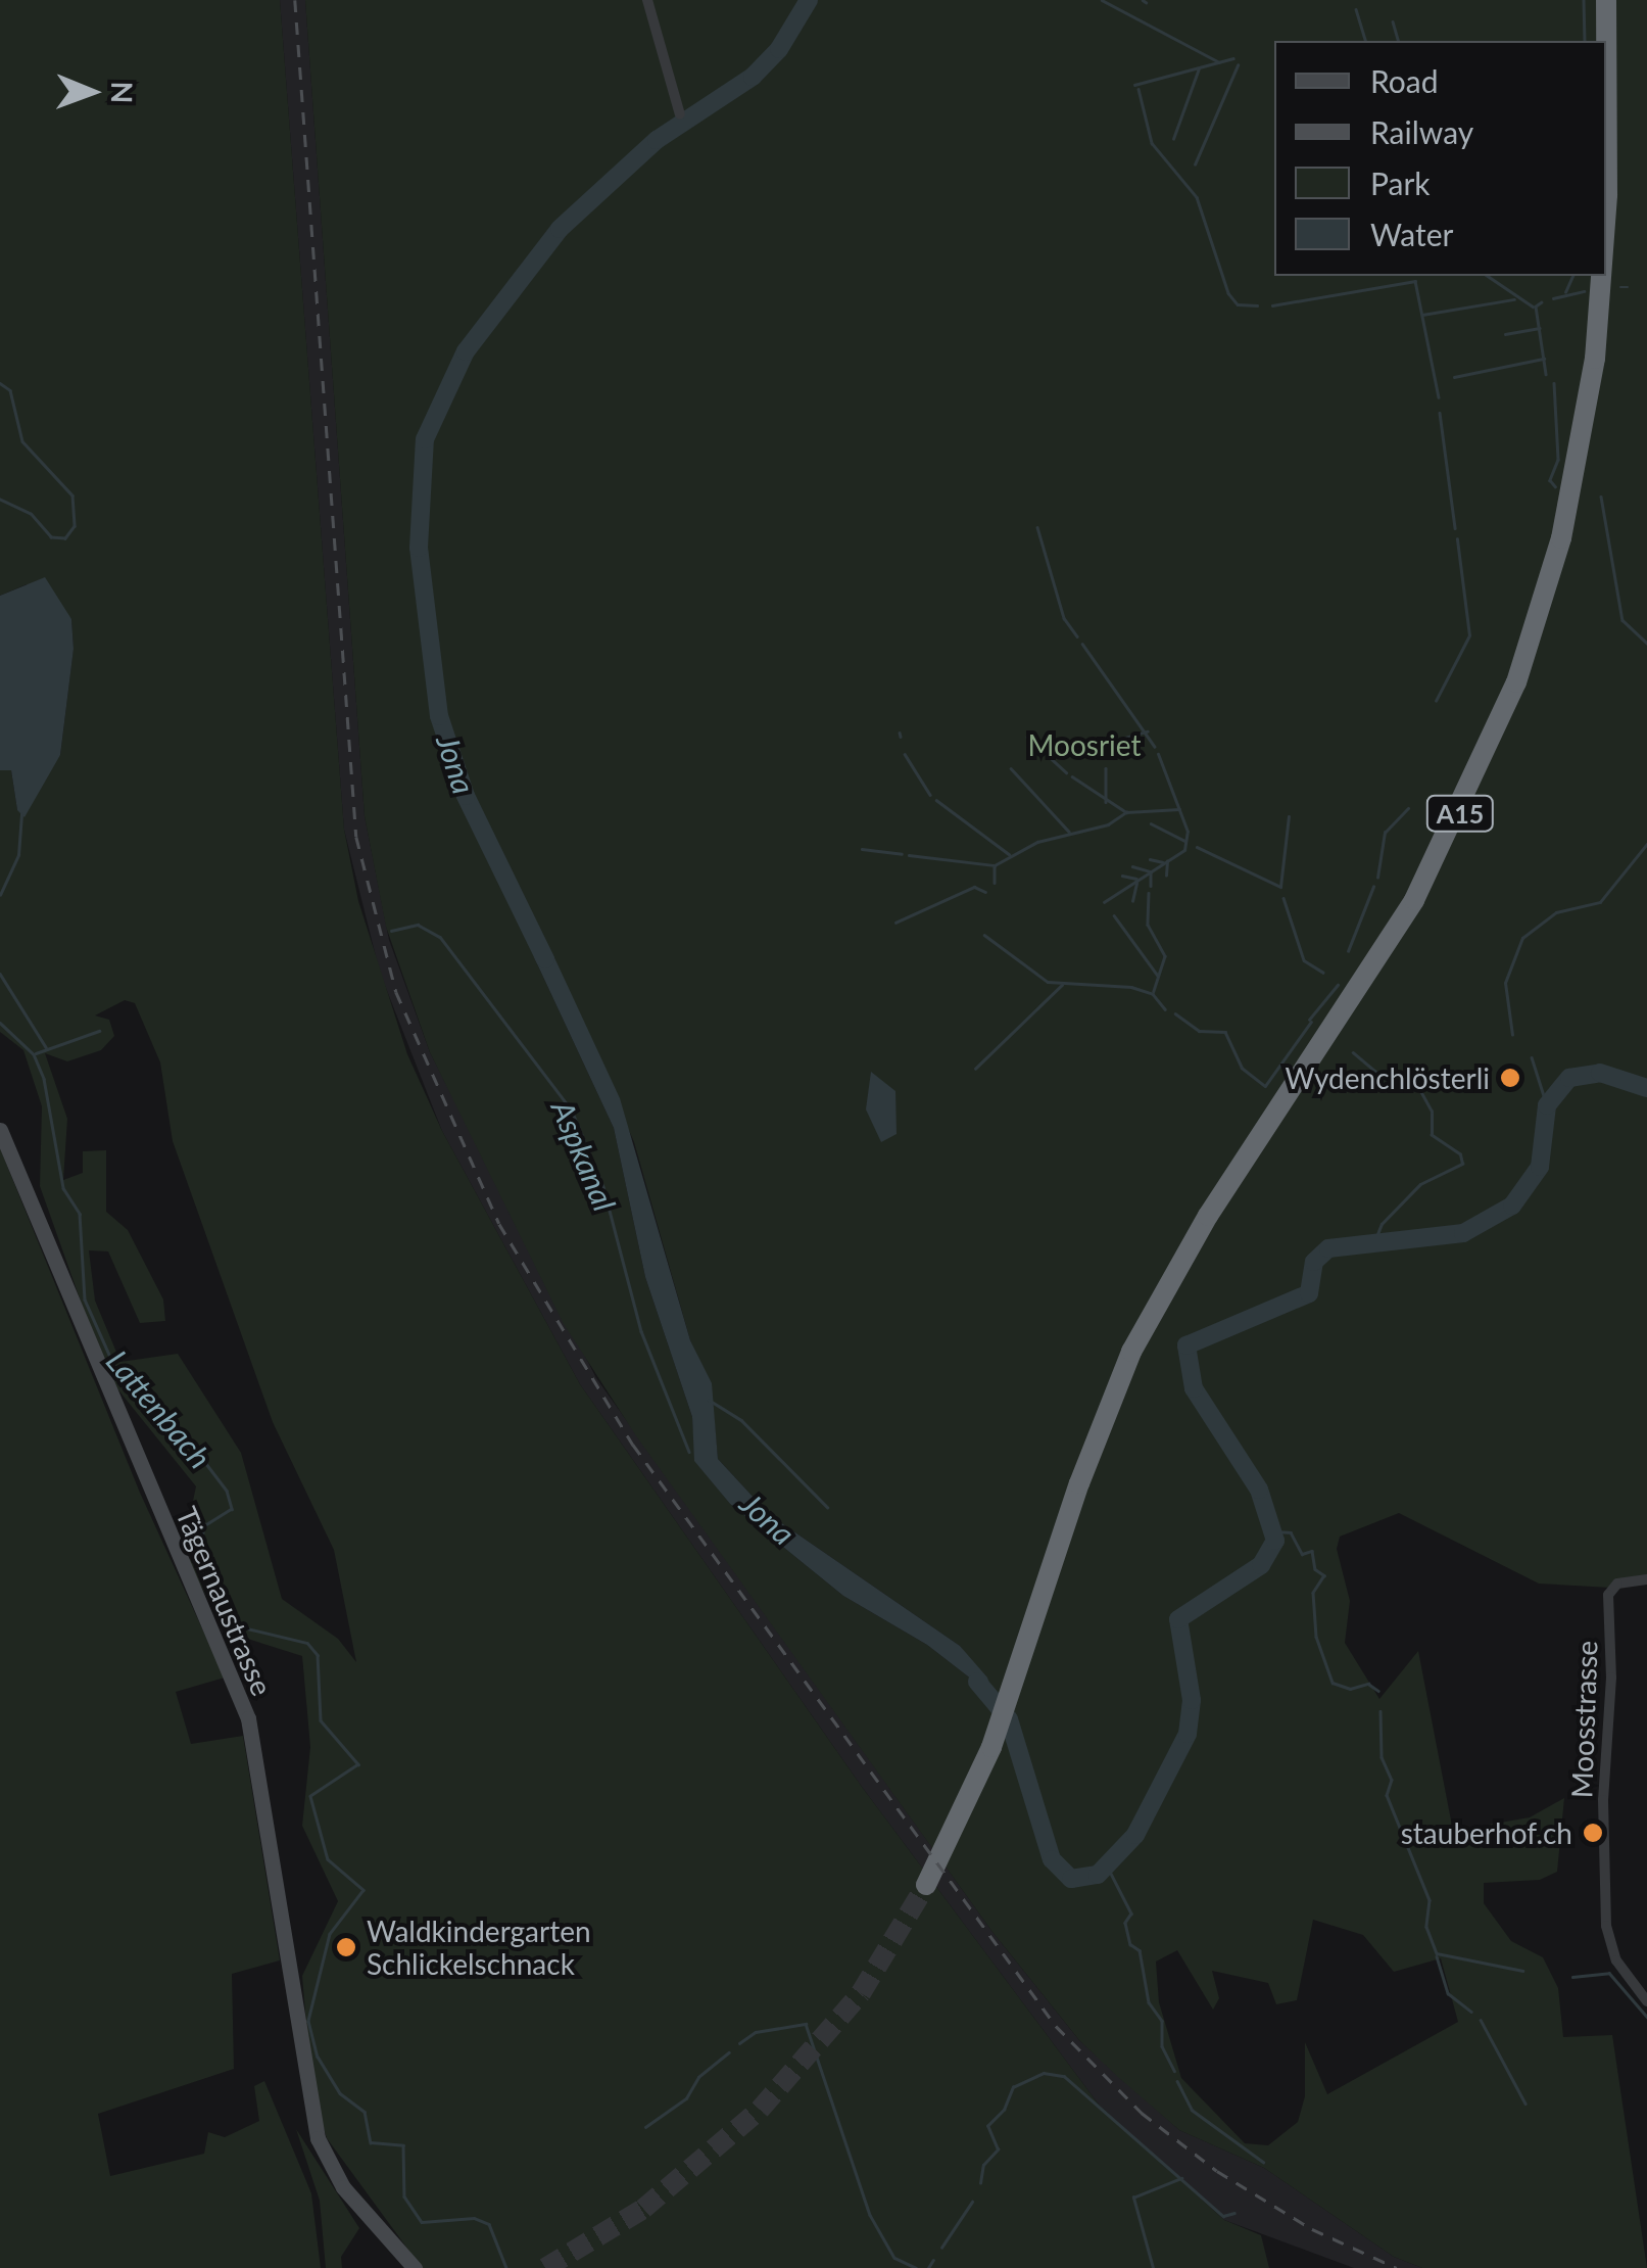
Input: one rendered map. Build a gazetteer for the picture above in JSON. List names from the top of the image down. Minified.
{"streets":{"highway":["A15"],"street":["Tägernaustrasse","Moosstrasse"]},"water":["Jona","Aspkanal","Lattenbach"],"parks":["Moosriet"],"places":["Wydenchlösterli","stauberhof.ch","Waldkindergarten Schlickelschnack"],"legend":["Road","Railway","Park","Water"],"north":"right"}
